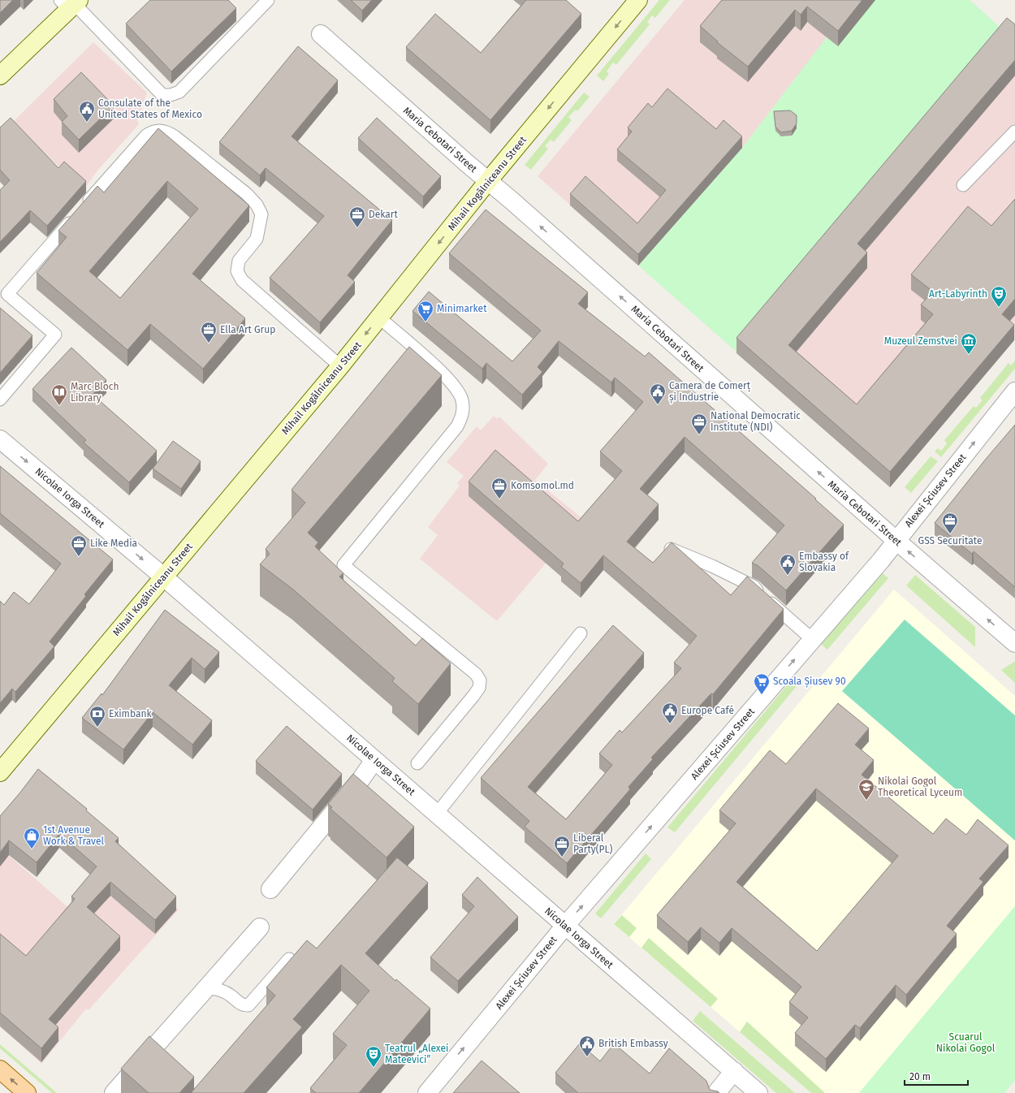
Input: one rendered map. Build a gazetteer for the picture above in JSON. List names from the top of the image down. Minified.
{"streets":{"main road":["Mihail Kogălniceanu Street"],"street":["Maria Cebotari Street","Alexei Șciusev Street","Nicolae Iorga Street"]},"crossings":[["Maria Cebotari Street","Mihail Kogălniceanu Street"],["Maria Cebotari Street","Alexei Șciusev Street"],["Mihail Kogălniceanu Street","Nicolae Iorga Street"],["Alexei Șciusev Street","Nicolae Iorga Street"]],"one_way":["Maria Cebotari Street","Mihail Kogălniceanu Street","Alexei Șciusev Street"],"parks":["Scuarul Nikolai Gogol"],"places":{"public building":["Consulate of the United States of Mexico","Camera de Comerț și Industrie","Embassy of Slovakia","Europe Café","British Embassy"],"office":["Dekart","Ella Art Grup","National Democratic Institute (NDI)","Komsomol.md","GSS Securitate","Like Media","Liberal Party(PL)"],"theatre":["Art-Labyrinth","Teatrul „Alexei Mateevici”"],"supermarket":["Minimarket","Scoala Șiusev 90"],"museum":["Muzeul Zemstvei"],"library":["Marc Bloch Library"],"bank":["Eximbank"],"school or university":["Nikolai Gogol Theoretical Lyceum"],"shop":["1st Avenue Work & Travel"]},"scale_bar":"20 m"}
